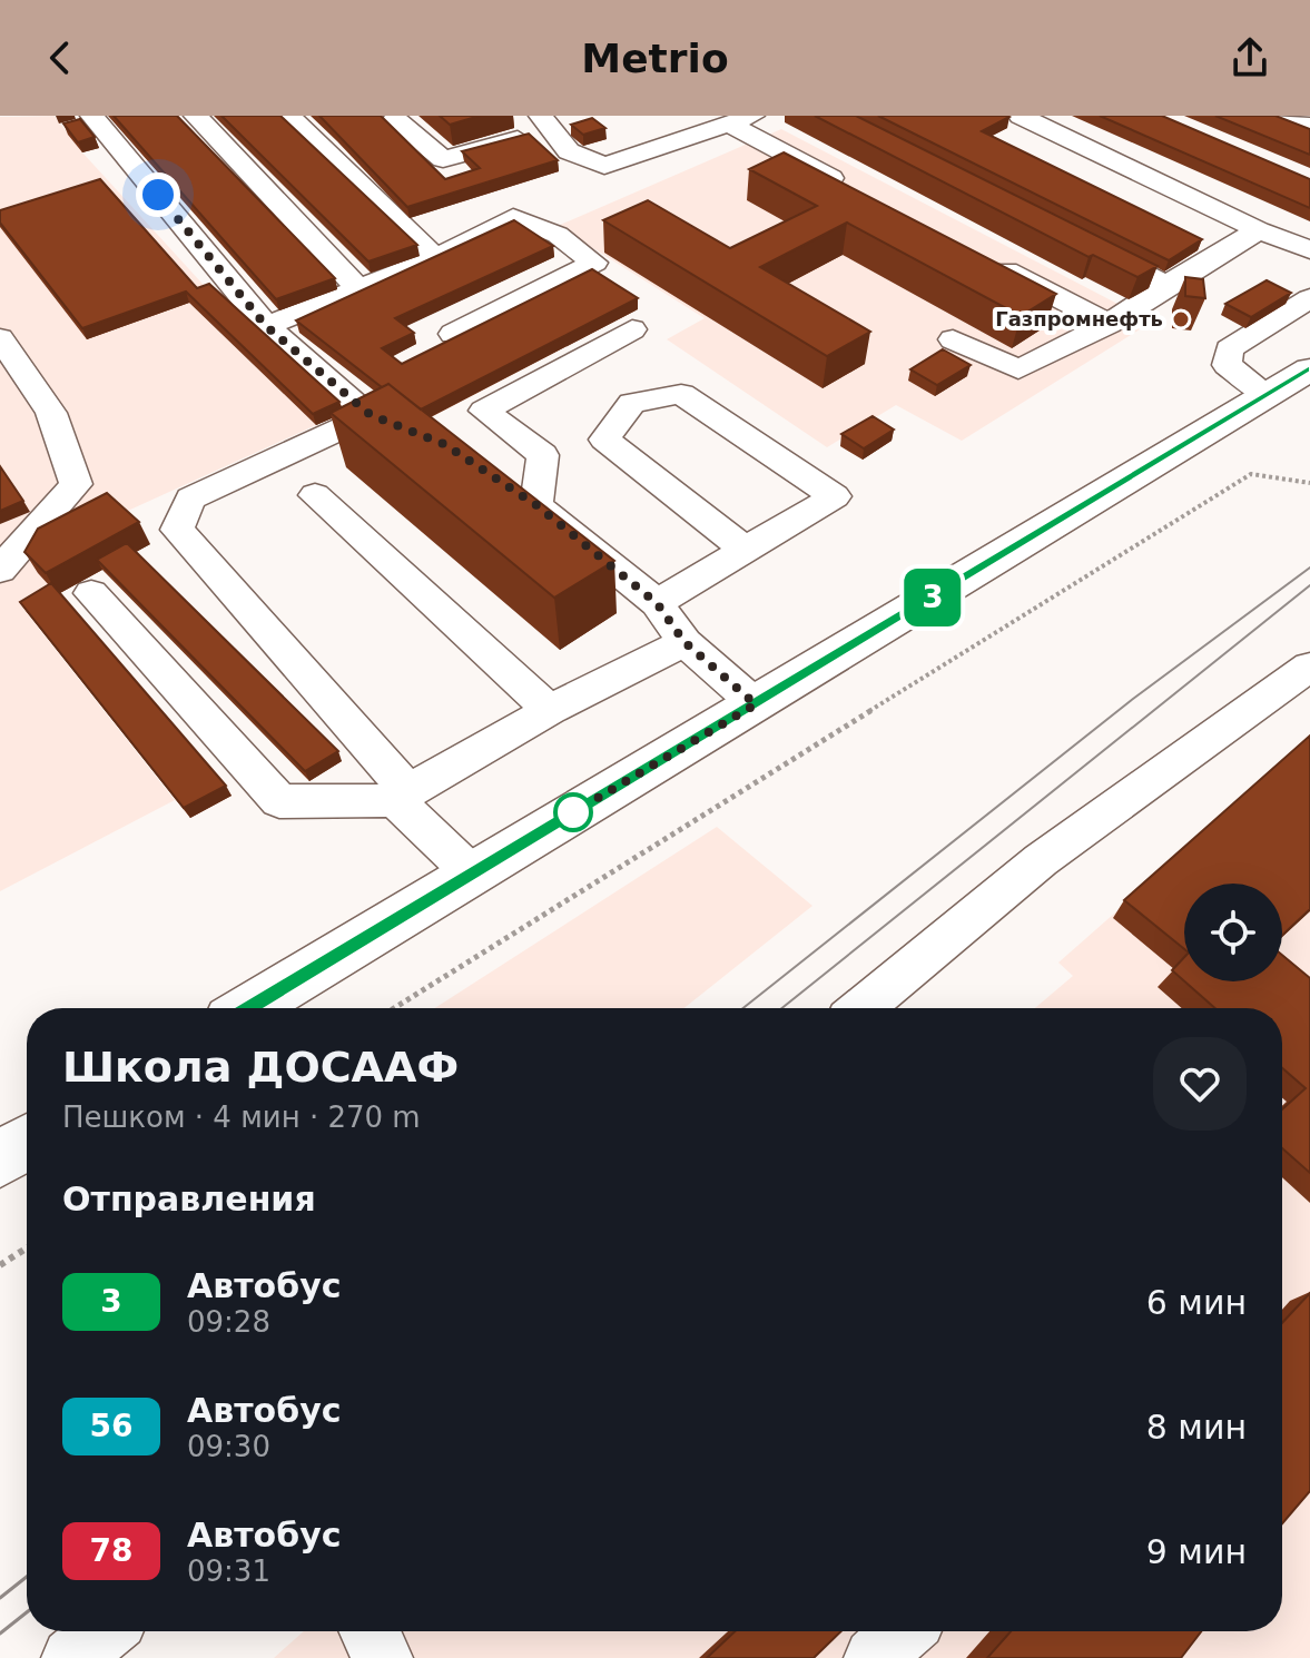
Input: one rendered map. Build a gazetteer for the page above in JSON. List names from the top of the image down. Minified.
{"places":["Газпромнефть"],"lines":["bus line 3"],"page":{"header":"Metrio","on_map":"3","heading":[["Школа ДОСААФ","Пешком · 4 мин · 270 m"],"Отправления"],"list":[{"mark":"3","name":"Автобус","note":"09:28","value":"6 мин"},{"mark":"56","name":"Автобус","note":"09:30","value":"8 мин"},{"mark":"78","name":"Автобус","note":"09:31","value":"9 мин"}]}}
